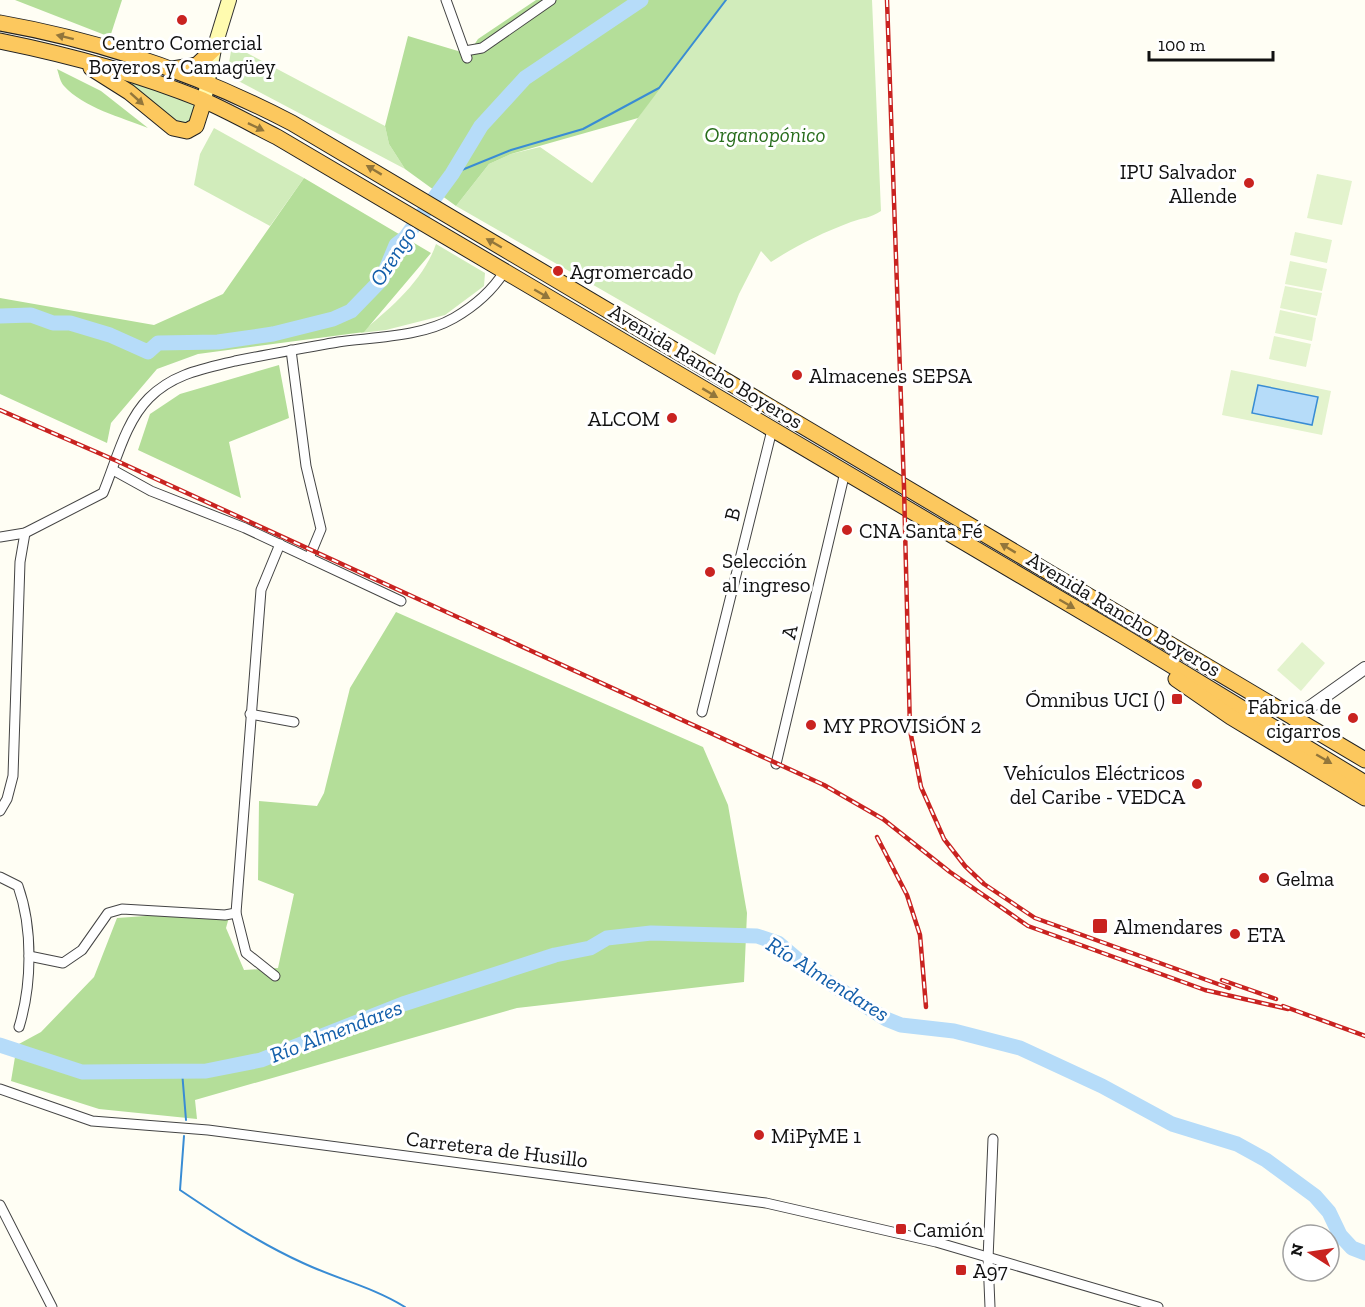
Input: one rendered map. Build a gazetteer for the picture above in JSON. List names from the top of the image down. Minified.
{"streets":{"highway":["Avenida Rancho Boyeros"],"street":["B","A","Carretera de Husillo"]},"crossings":[["Avenida Rancho Boyeros","B"],["Avenida Rancho Boyeros","A"]],"water":["Orengo","Río Almendares"],"parks":["Organopónico"],"places":{"other":["Centro Comercial Boyeros y Camagüey","IPU Salvador Allende","Agromercado","Almacenes SEPSA","ALCOM","CNA Santa Fé","Selección al ingreso","Fábrica de cigarros","MY PROVISiÓN 2","Vehículos Eléctricos del Caribe - VEDCA","Gelma","ETA","MiPyME 1"],"transit":["Ómnibus UCI ()","Almendares","Camión","A97"]},"scale_bar":"100 m","north":"left"}
